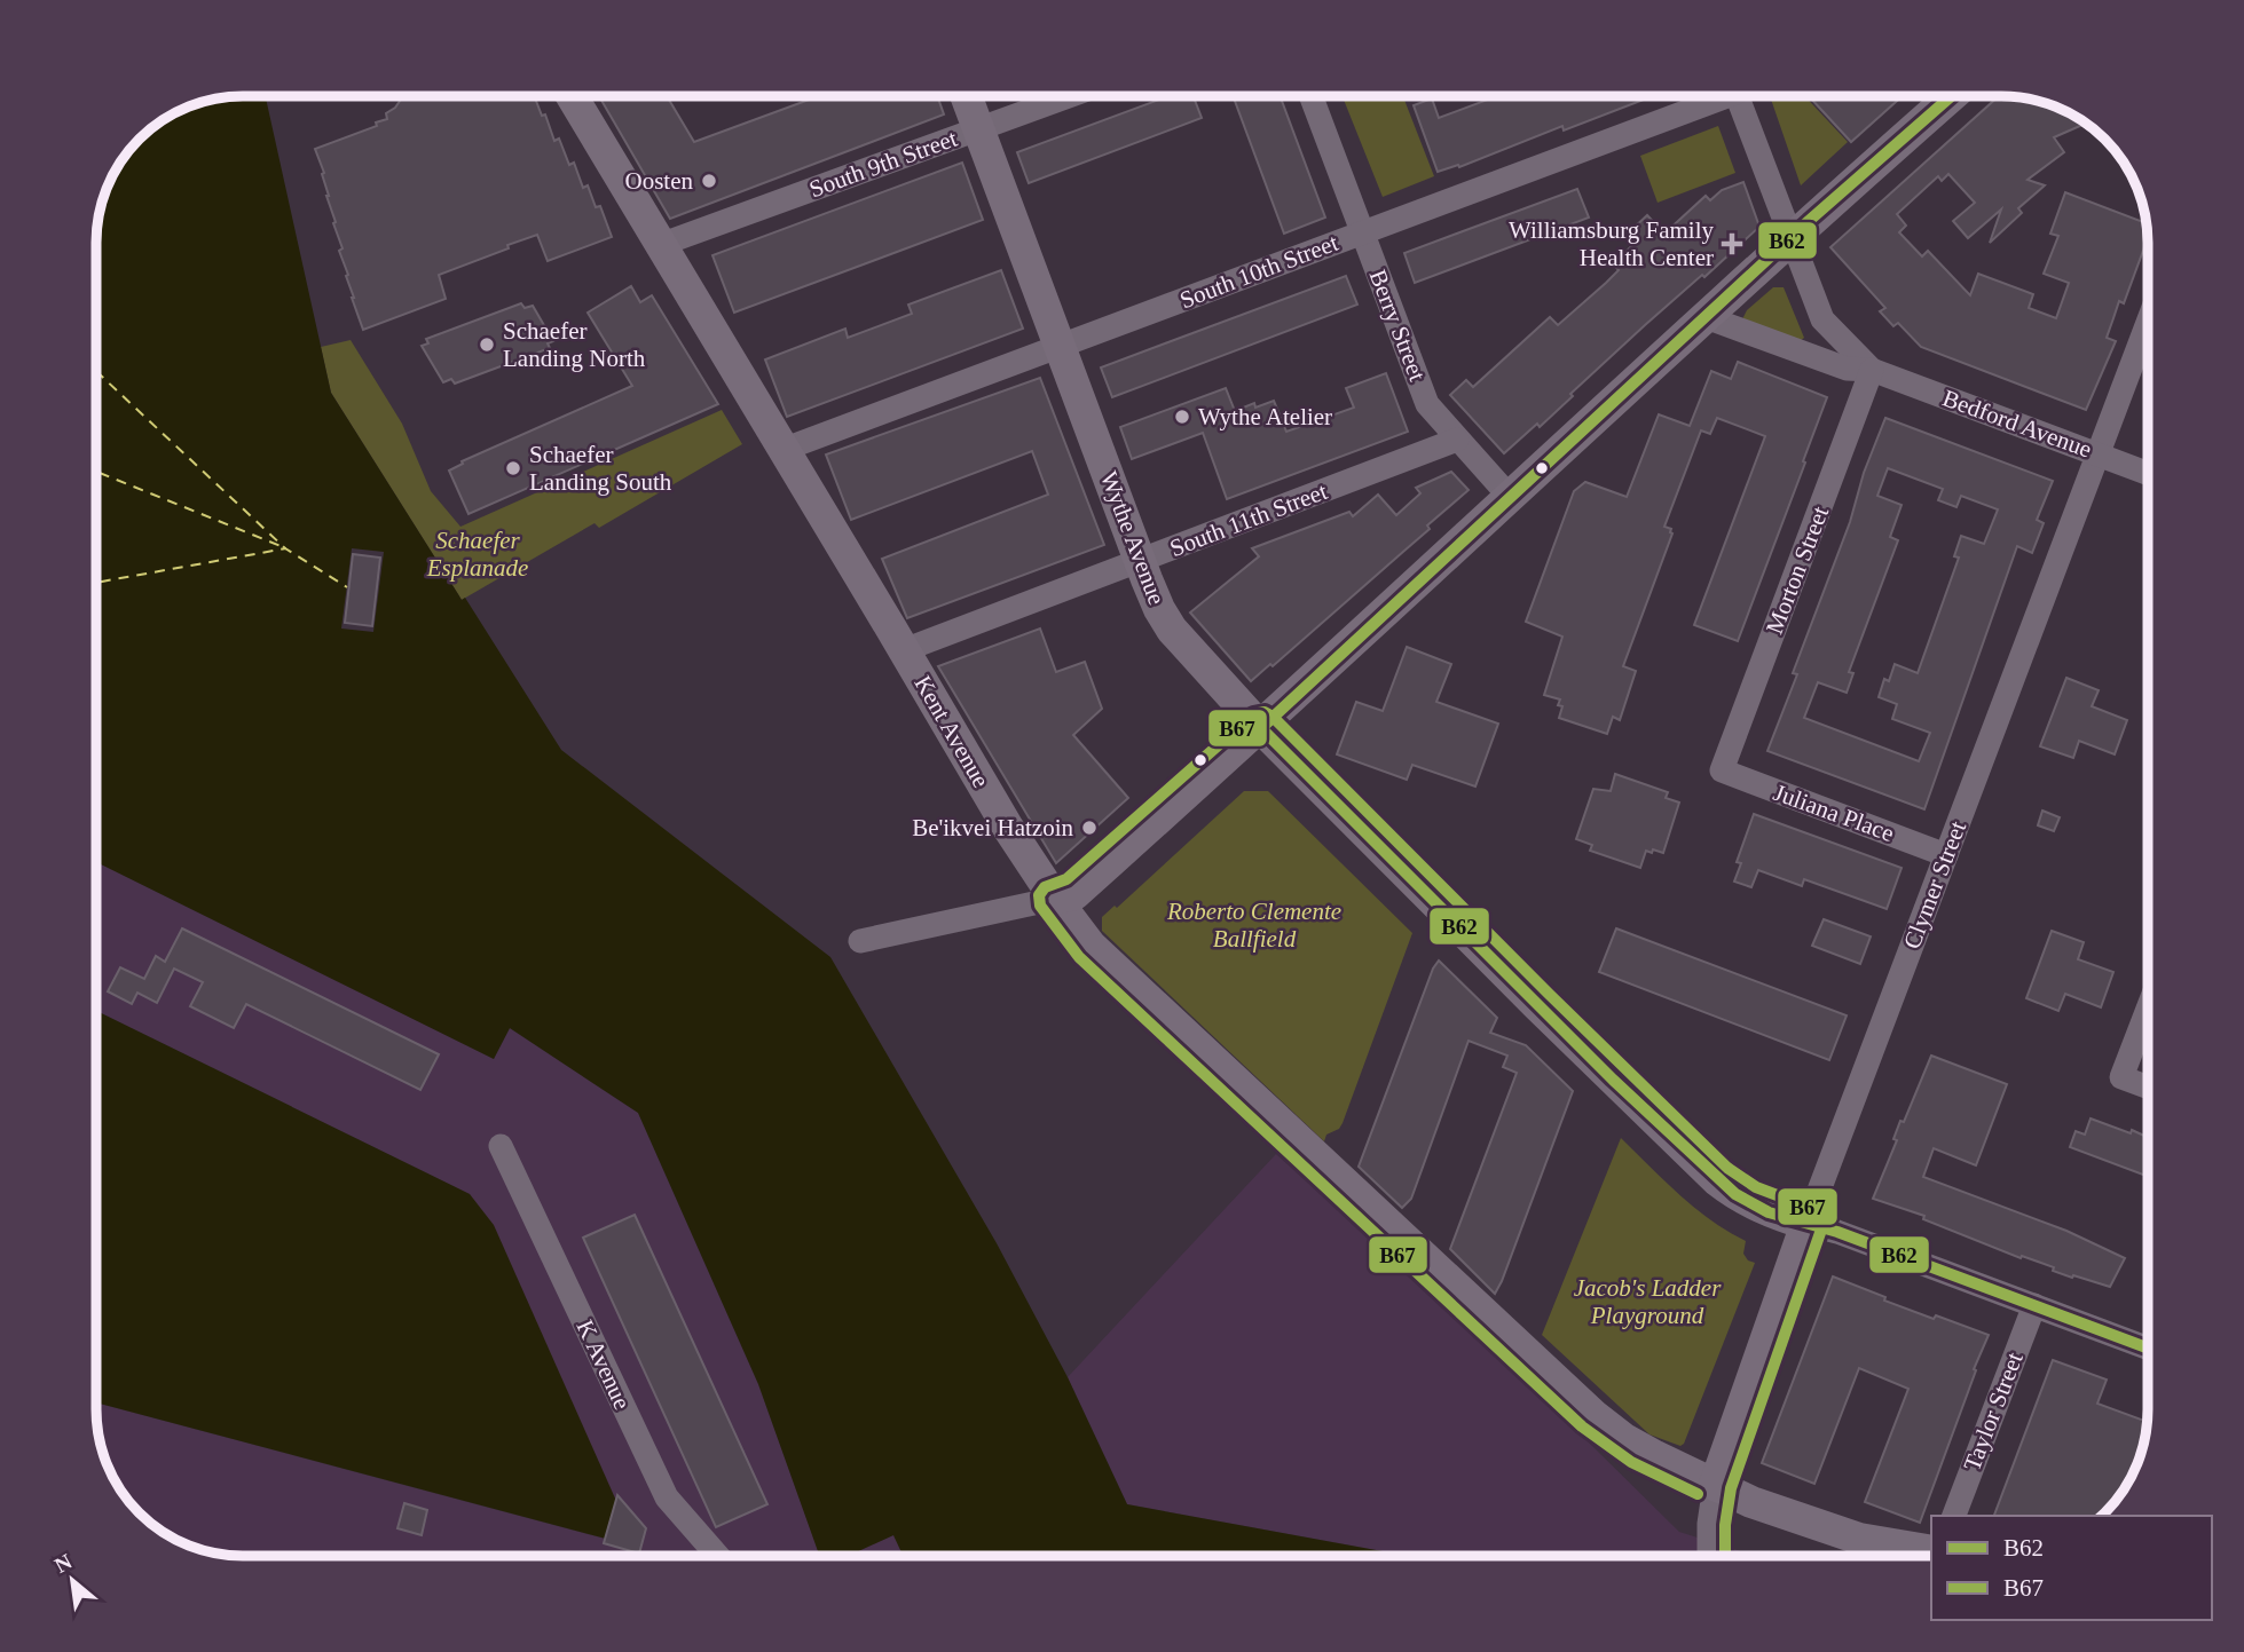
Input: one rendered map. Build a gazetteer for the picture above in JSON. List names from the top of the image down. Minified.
{"streets":{"main road":["Wythe Avenue","Kent Avenue","Clymer Street"],"street":["South 9th Street","South 10th Street","Berry Street","Bedford Avenue","South 11th Street","Morton Street","Juliana Place","K Avenue","Taylor Street"]},"crossings":[["South 9th Street","Wythe Avenue"],["South 9th Street","Kent Avenue"],["South 10th Street","Berry Street"],["South 10th Street","Wythe Avenue"],["South 10th Street","Kent Avenue"],["Berry Street","South 11th Street"],["Bedford Avenue","Morton Street"],["Bedford Avenue","Clymer Street"],["South 11th Street","Wythe Avenue"],["South 11th Street","Kent Avenue"],["Wythe Avenue","Clymer Street"],["Wythe Avenue","Taylor Street"],["Morton Street","Juliana Place"],["Kent Avenue","Clymer Street"],["Juliana Place","Clymer Street"]],"parks":["Schaefer Esplanade","Roberto Clemente Ballfield","Jacob's Ladder Playground"],"places":{"other":["Oosten","Schaefer Landing North","Wythe Atelier","Schaefer Landing South","Be'ikvei Hatzoin"],"health":["Williamsburg Family Health Center"]},"lines":["transit line B62","transit line B67"],"legend":["B62","B67"],"north":"top left"}
